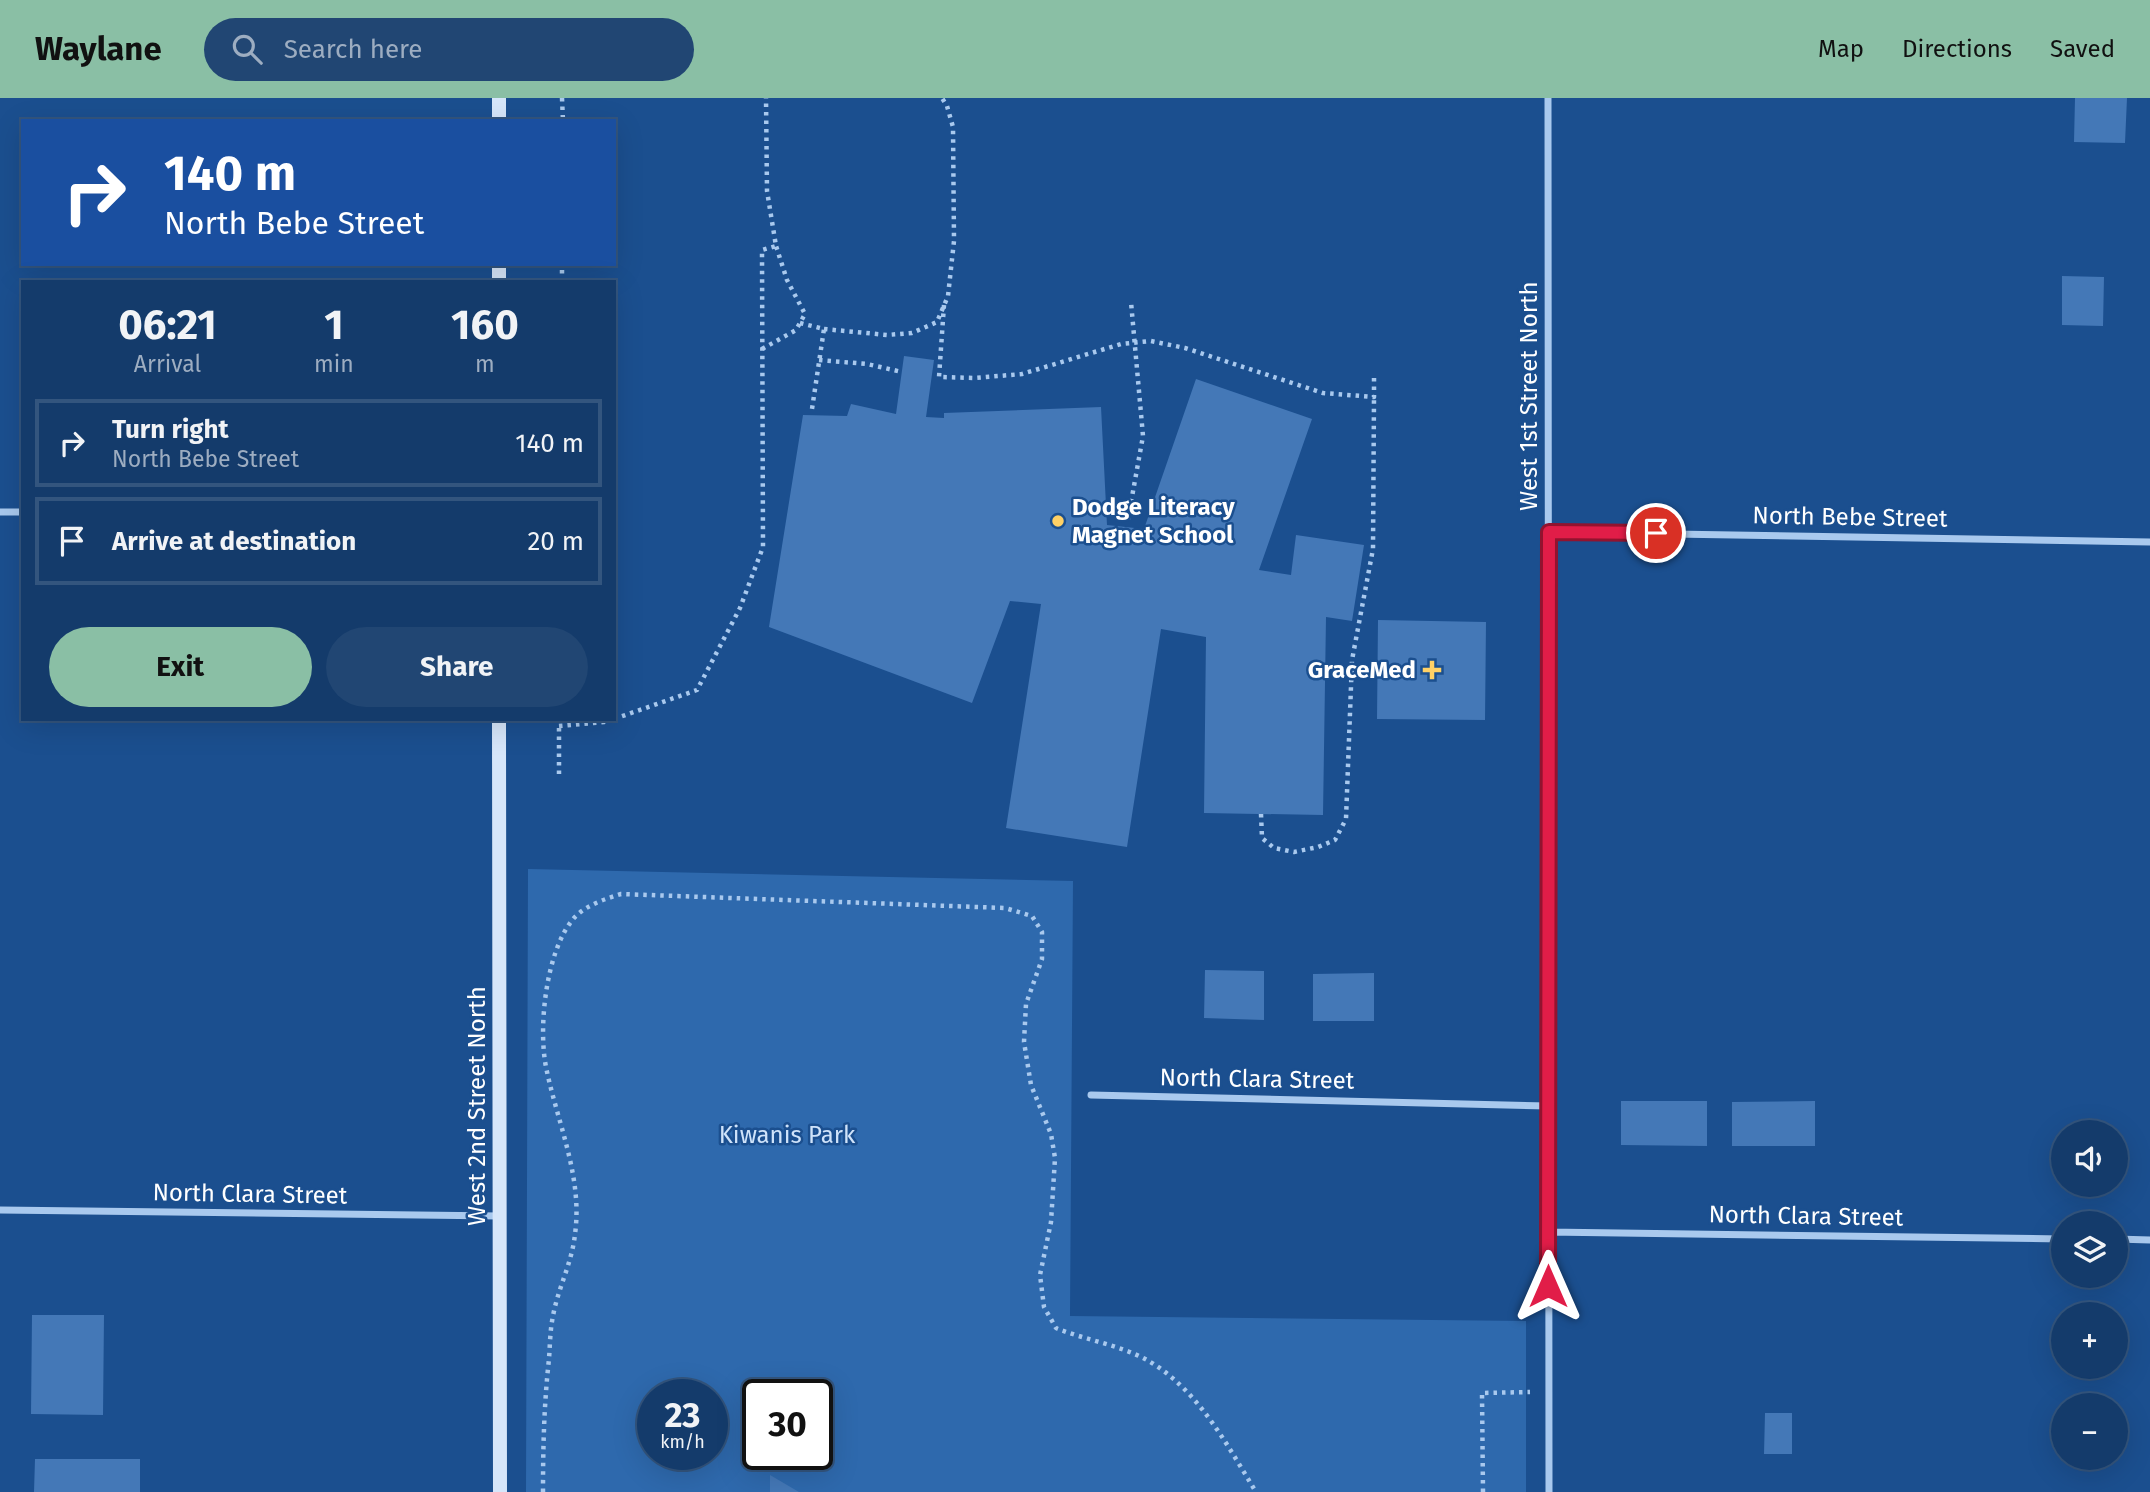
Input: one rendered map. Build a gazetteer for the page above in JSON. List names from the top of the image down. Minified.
{"streets":{"street":["West 1st Street North","North Bebe Street","North Clara Street","West 2nd Street North"]},"crossings":[["West 1st Street North","North Bebe Street"],["West 1st Street North","North Clara Street"],["North Clara Street","West 2nd Street North"]],"parks":["Kiwanis Park"],"places":{"other":["Dodge Literacy Magnet School"],"health":["GraceMed"]},"page":{"header":"Waylane","search":"Search here","nav":["Map","Directions","Saved"],"turn":["140 m","North Bebe Street"],"eta":["06:21","Arrival","1","min","160","m"],"list":[{"name":"Turn right","note":"North Bebe Street","value":"140 m"},{"name":"Arrive at destination","value":"20 m"}],"buttons":["Exit","Share"],"map_buttons":["+","−"],"speed":"23 km/h","limit":"30"}}
